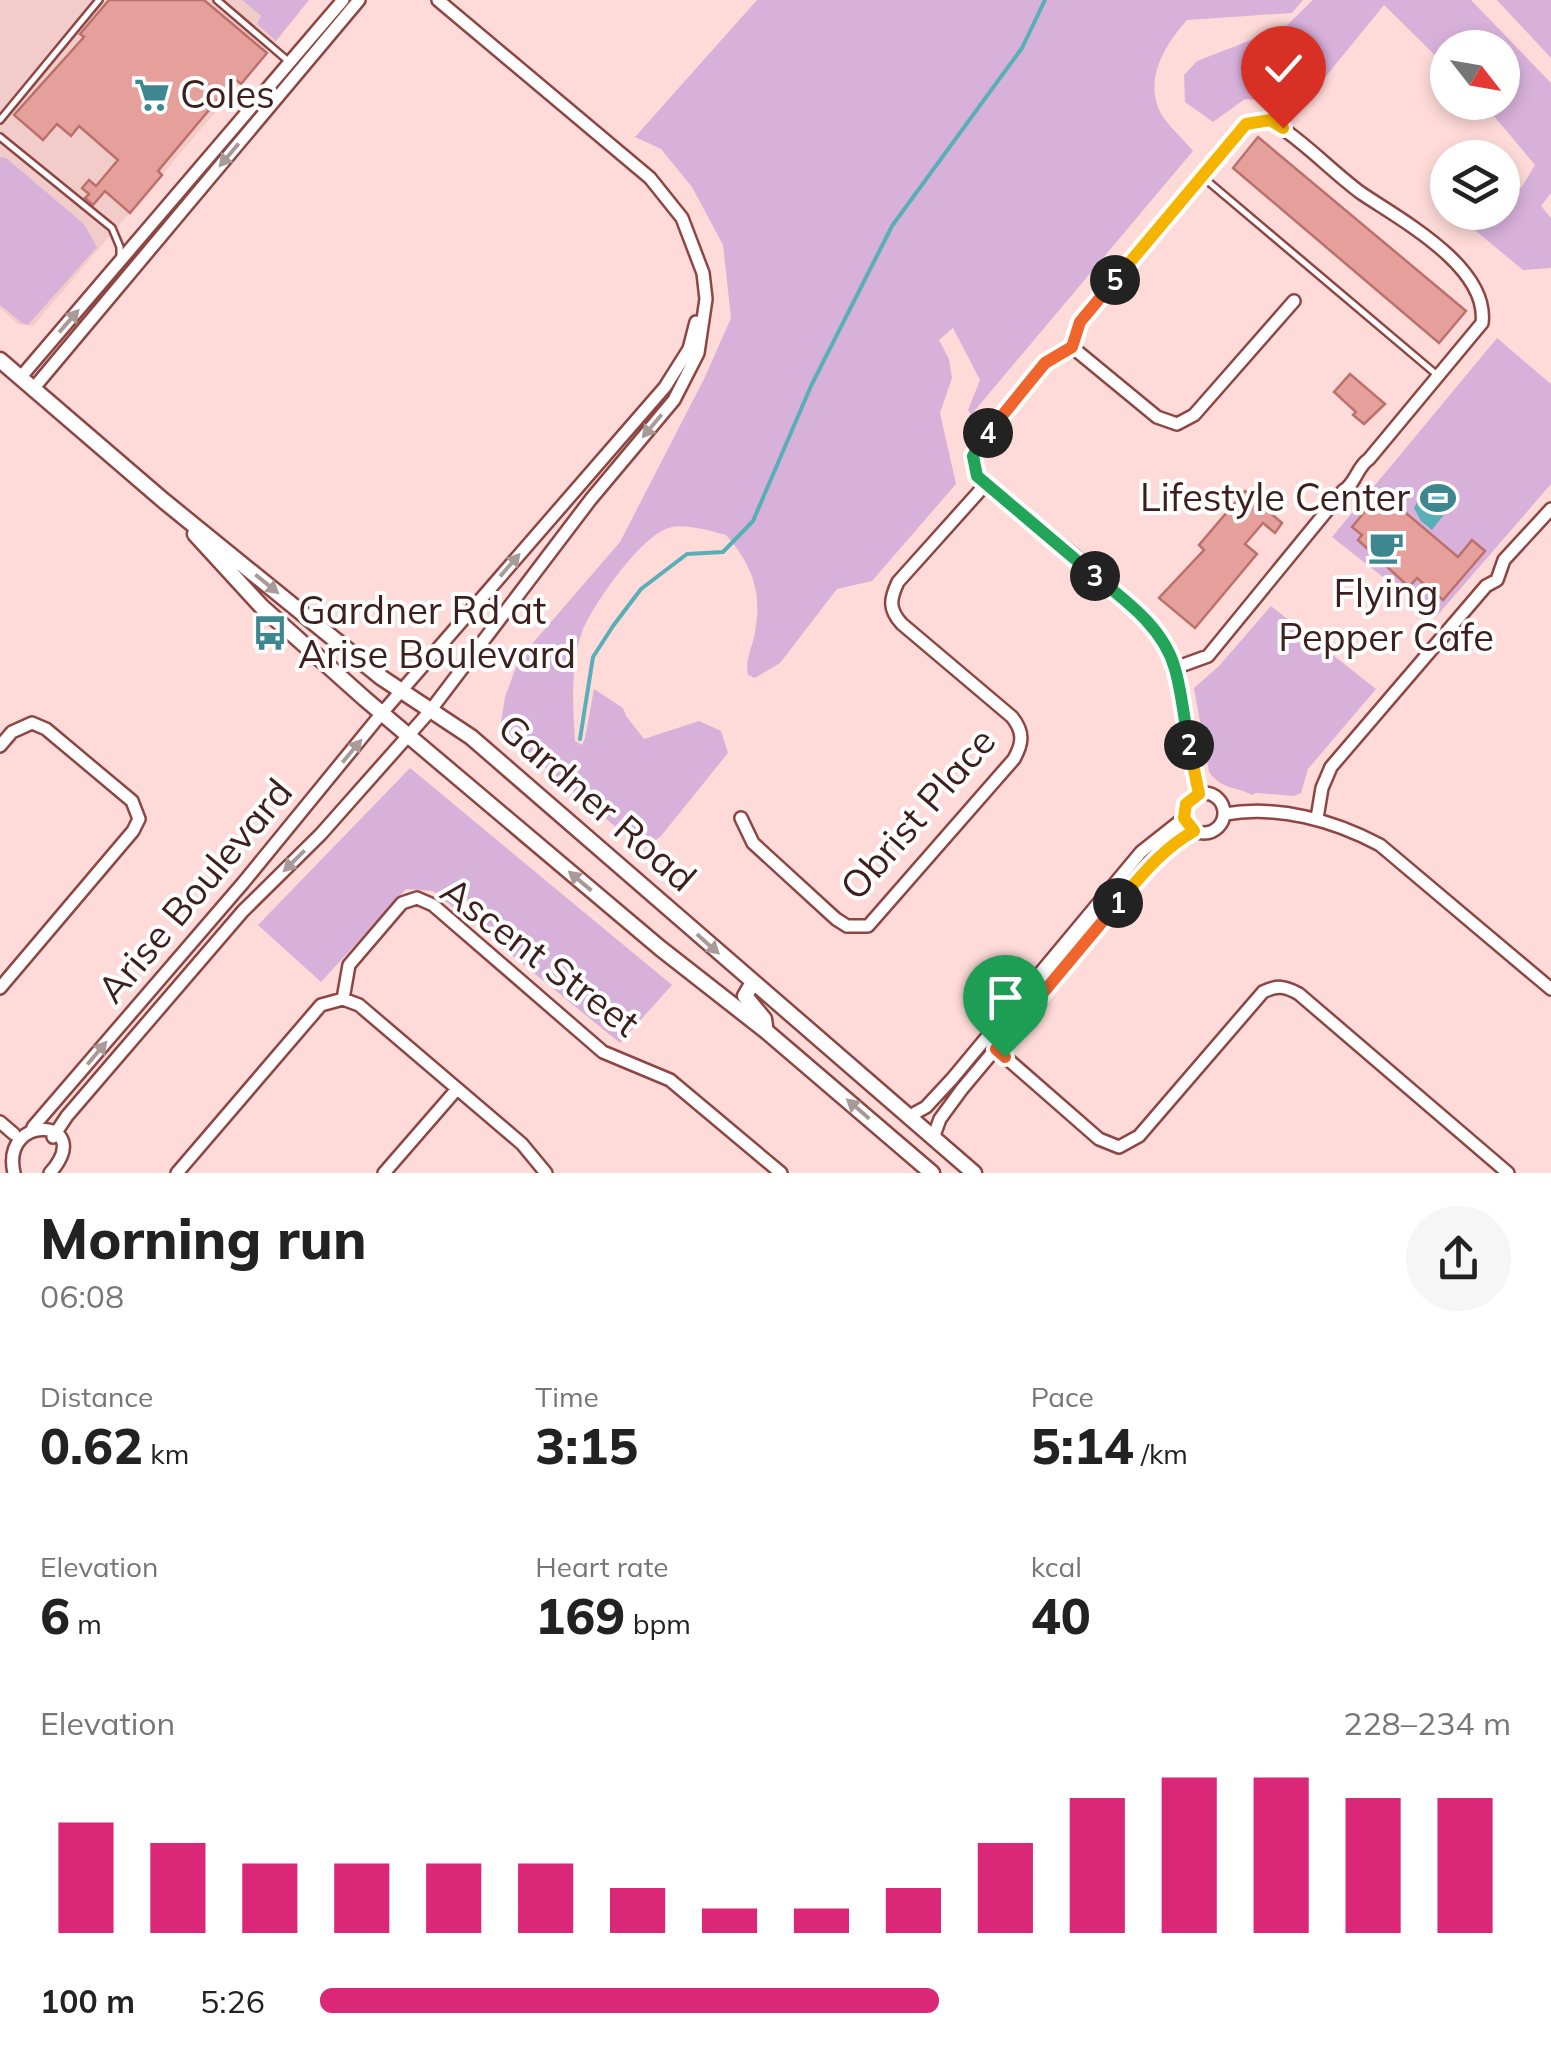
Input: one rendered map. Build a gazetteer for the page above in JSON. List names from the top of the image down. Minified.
{"streets":{"street":["Gardner Road","Obrist Place","Arise Boulevard","Ascent Street"]},"crossings":[["Gardner Road","Arise Boulevard"]],"places":{"supermarket":["Coles"],"sports":["Lifestyle Center"],"cafe":["Flying Pepper Cafe"],"bus stop":["Gardner Rd at Arise Boulevard"]},"north":"bottom right","page":{"pins":["5","4","3","2","1"],"heading":["Morning run","06:08"],"stats":[["Distance","0.62 km"],["Time","3:15"],["Pace","5:14 /km"],["Elevation","6 m"],["Heart rate","169 bpm"],["kcal","40"]],"chart":["Elevation","228–234 m"],"list":[{"name":"100 m","note":"5:26"}]}}
